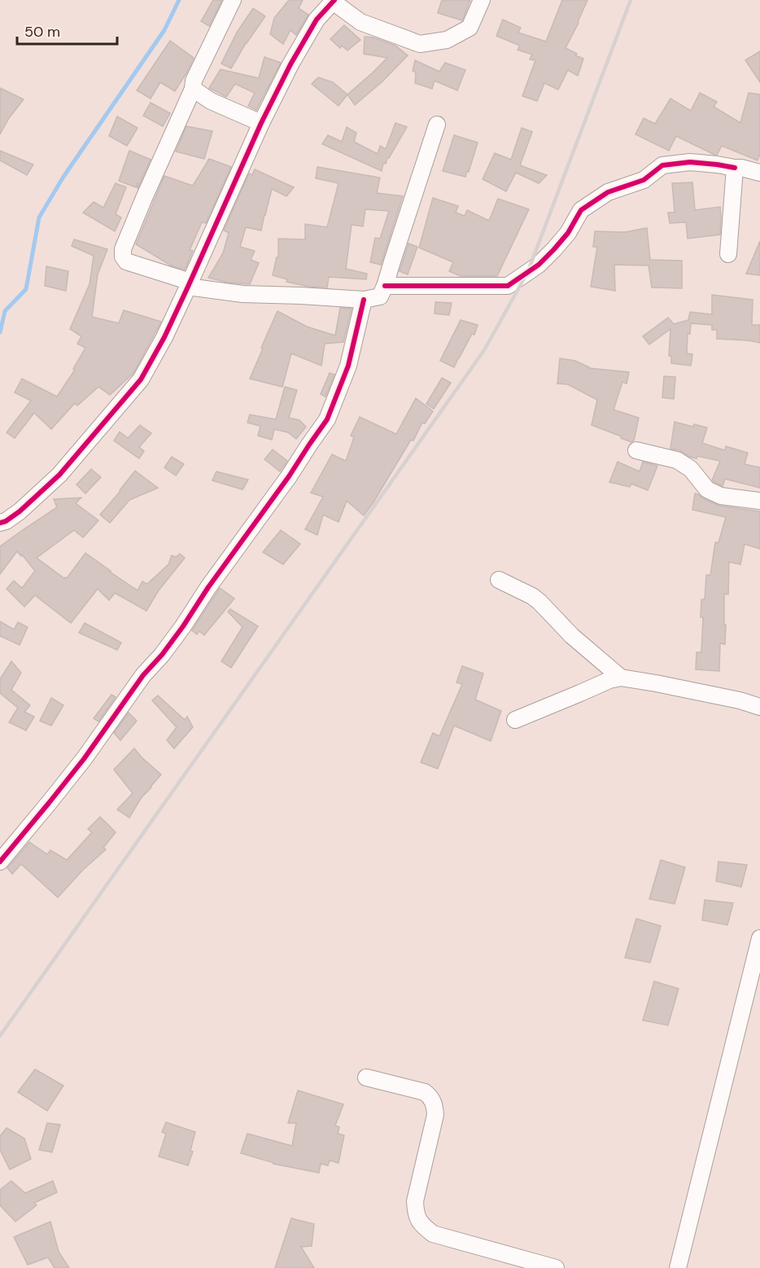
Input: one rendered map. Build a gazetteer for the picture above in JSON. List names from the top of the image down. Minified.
{"scale_bar":"50 m"}
